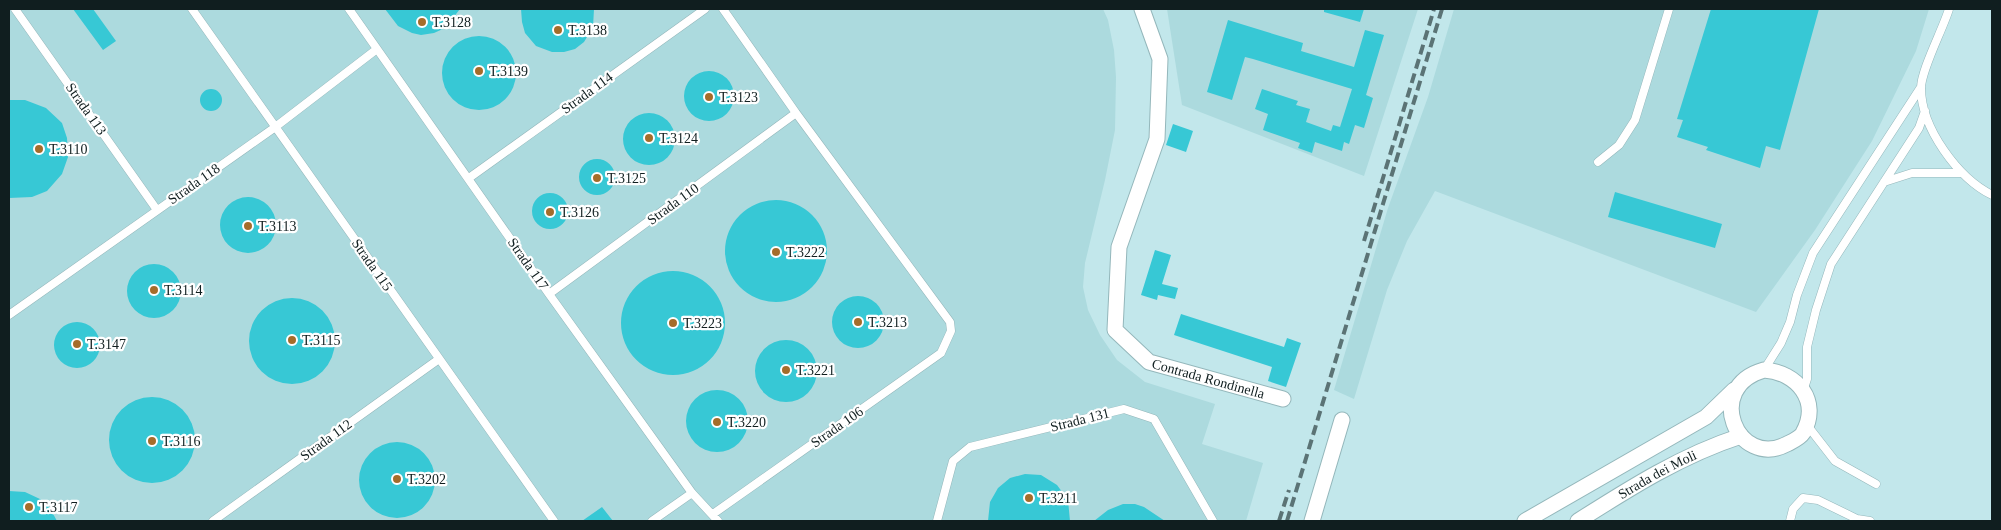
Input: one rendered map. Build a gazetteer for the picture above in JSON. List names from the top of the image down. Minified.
{"streets":{"street":["Contrada Rondinella","Strada dei Moli"],"lane":["Strada 114","Strada 113","Strada 118","Strada 110","Strada 117","Strada 115","Strada 131","Strada 106","Strada 112"]},"crossings":[["Strada 114","Strada 117"],["Strada 113","Strada 118"],["Strada 118","Strada 117"],["Strada 118","Strada 115"],["Strada 110","Strada 117"],["Strada 110","Strada 106"],["Strada 117","Strada 106"],["Strada 115","Strada 112"]],"places":["T.3128","T.3138","T.3139","T.3123","T.3124","T.3110","T.3125","T.3126","T.3113","T.3222","T.3114","T.3213","T.3223","T.3115","T.3147","T.3221","T.3220","T.3116","T.3202","T.3211","T.3117"]}
